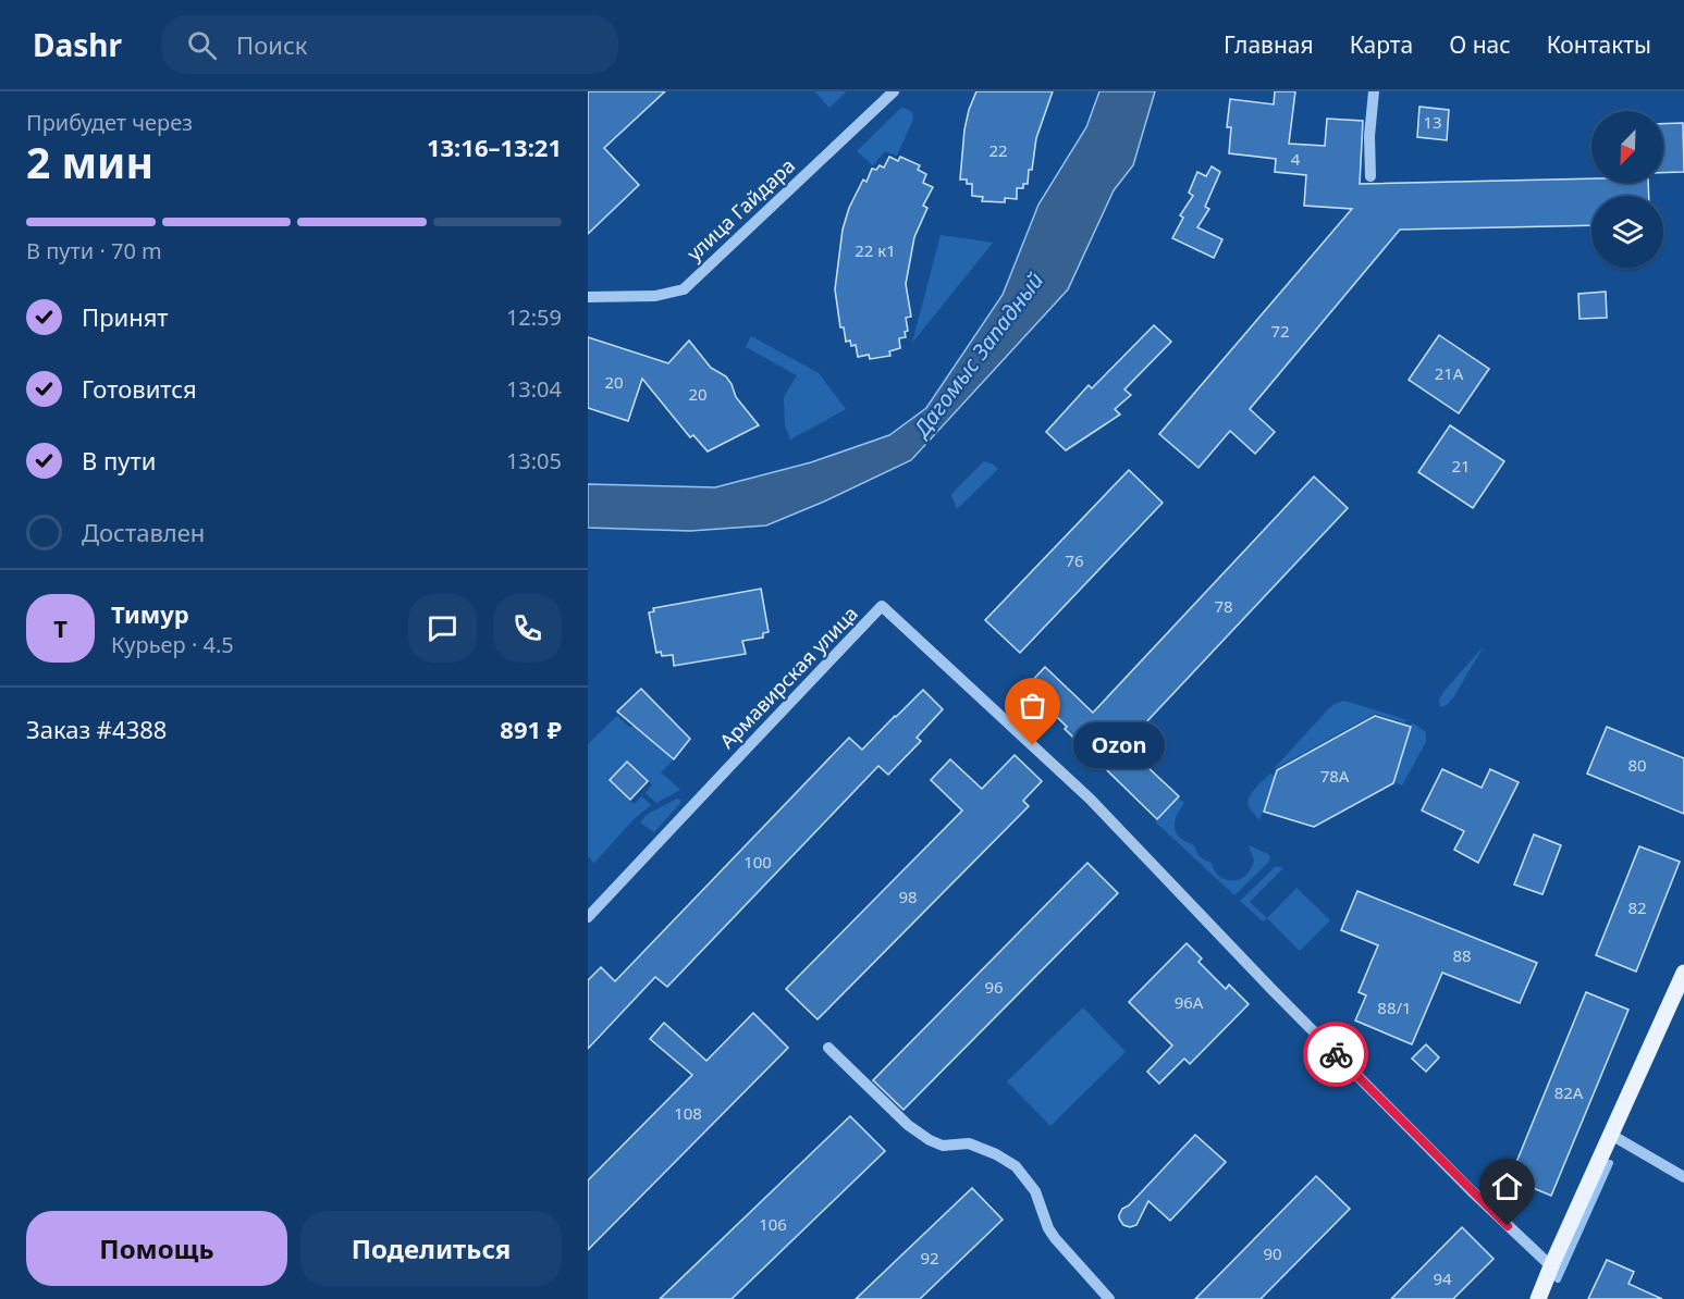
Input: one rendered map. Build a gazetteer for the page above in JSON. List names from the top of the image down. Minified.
{"streets":{"street":["улица Гайдара","Армавирская улица"]},"water":["Дагомыс Западный"],"places":["Ozon"],"house_numbers":["13","22","4","22 к1","72","21А","20","20","21","76","78","80","78А","100","98","82","88","96","96А","88/1","82А","108","106","90","92","94"],"north":"bottom left","page":{"header":"Dashr","search":"Поиск","nav":["Главная","Карта","О нас","Контакты"],"heading":["2 мин","Прибудет через","13:16–13:21"],"panel":["Тимур","Курьер · 4.5","Заказ #4388","891 ₽"],"bar":"В пути · 70 m","list":[["Принят","12:59"],["Готовится","13:04"],["В пути","13:05"],"Доставлен"],"round":"Т","bubble":"Ozon","buttons":["Помощь","Поделиться"]}}
